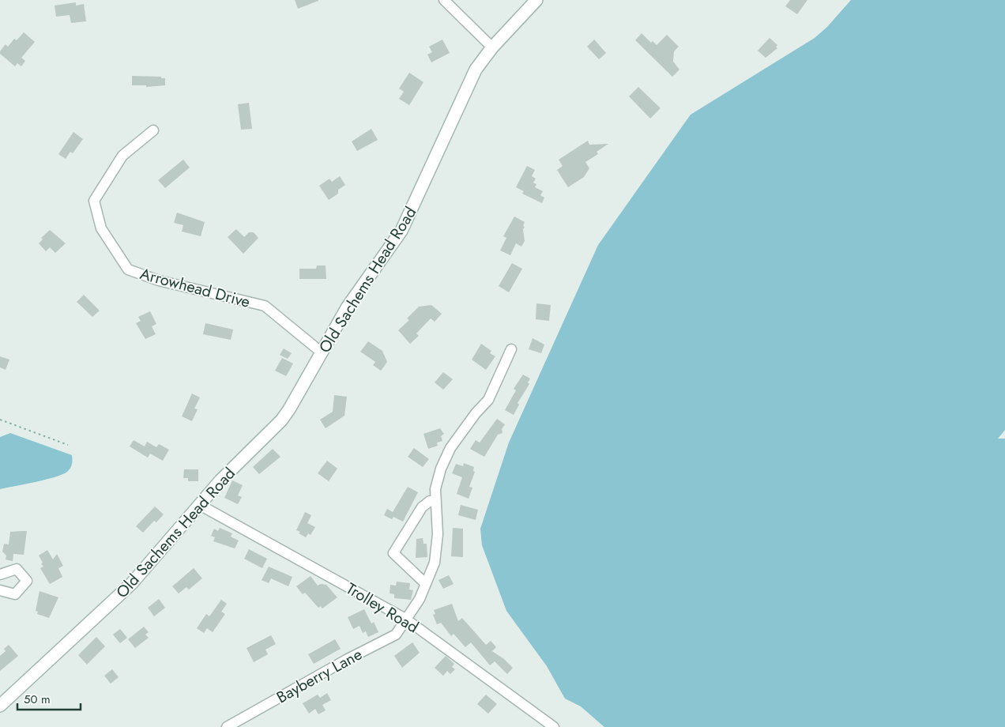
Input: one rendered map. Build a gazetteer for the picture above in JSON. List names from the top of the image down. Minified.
{"streets":{"street":["Old Sachems Head Road","Arrowhead Drive","Trolley Road","Bayberry Lane"]},"crossings":[["Old Sachems Head Road","Arrowhead Drive"],["Old Sachems Head Road","Trolley Road"],["Trolley Road","Bayberry Lane"]],"scale_bar":"50 m"}
